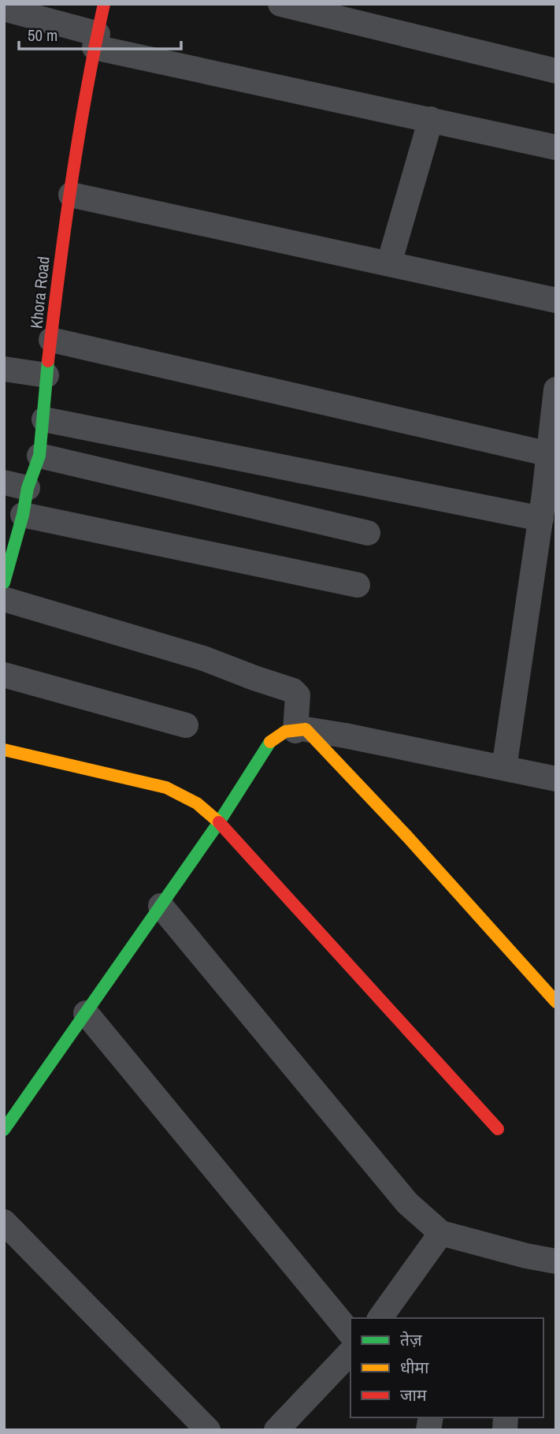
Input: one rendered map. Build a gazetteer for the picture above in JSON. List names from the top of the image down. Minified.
{"streets":{"street":["Khora Road"]},"legend":["तेज़","धीमा","जाम"],"scale_bar":"50 m"}
